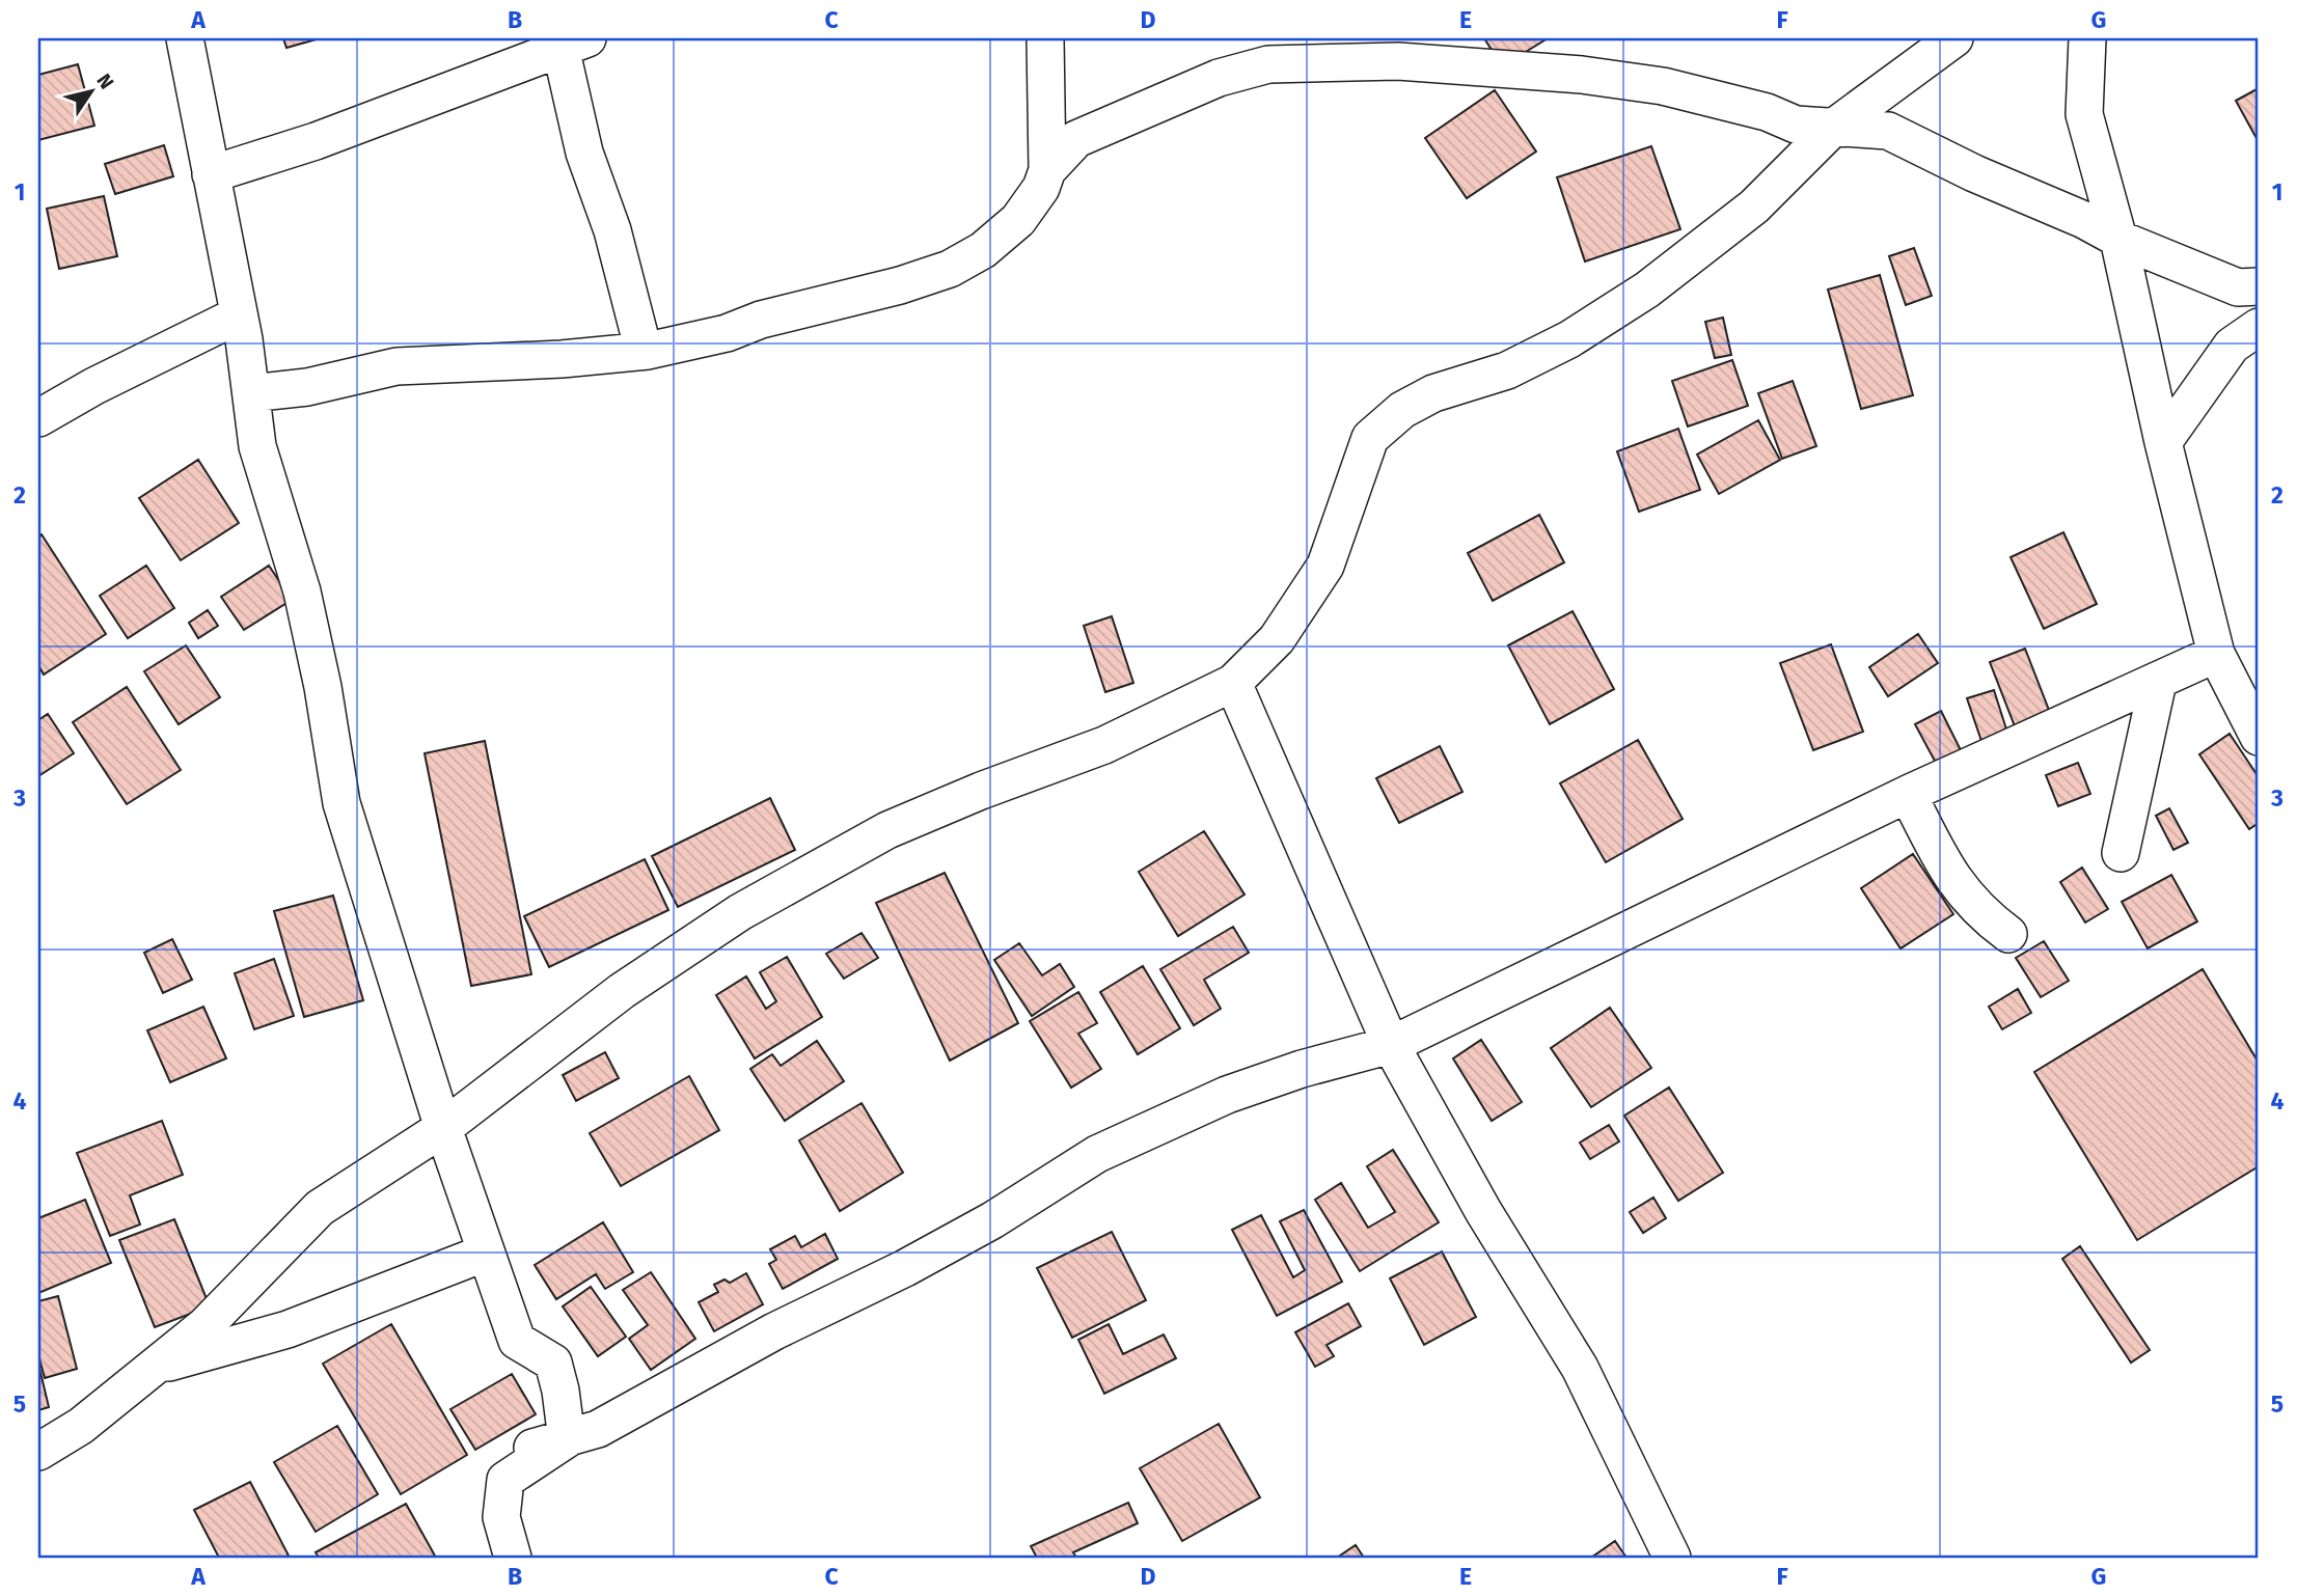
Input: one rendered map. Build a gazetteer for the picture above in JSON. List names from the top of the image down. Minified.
{"north":"top right","grid":{"columns":["A","B","C","D","E","F","G"],"rows":["1","2","3","4","5"]}}
